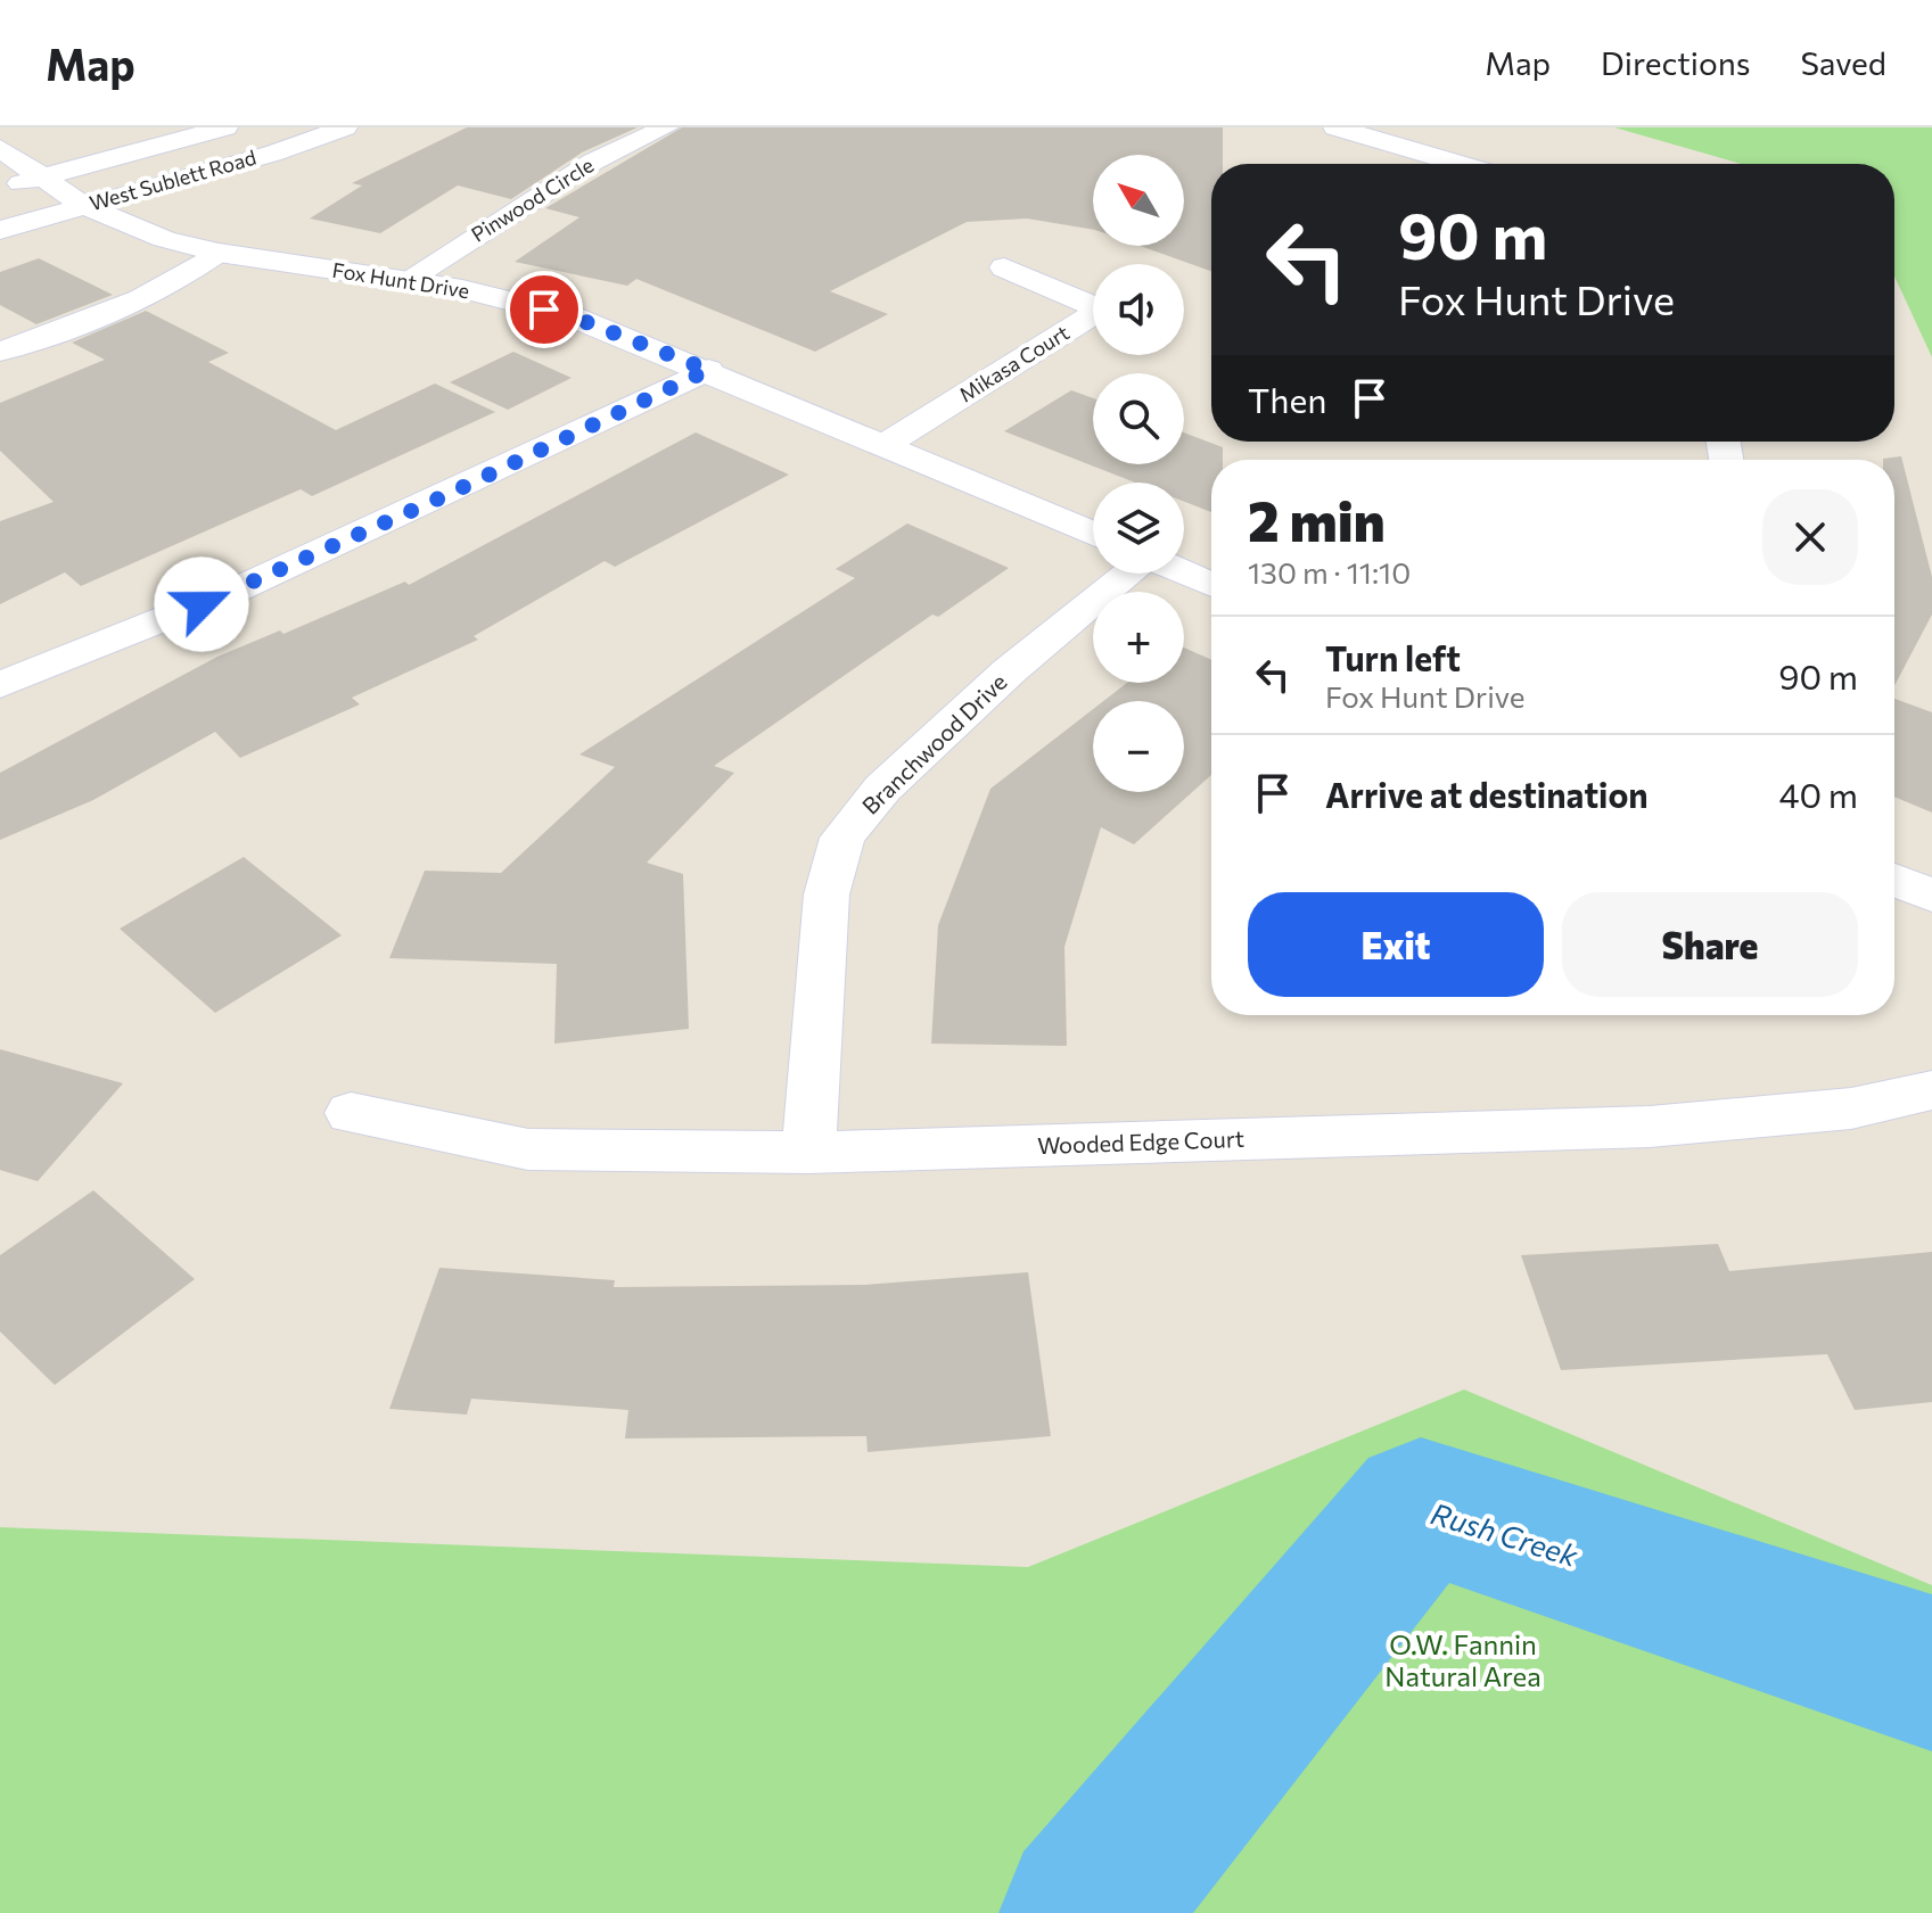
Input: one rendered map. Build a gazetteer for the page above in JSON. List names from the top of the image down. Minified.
{"streets":{"street":["West Sublett Road","Pinwood Circle","Fox Hunt Drive","Mikasa Court","Branchwood Drive","Wooded Edge Court"]},"crossings":[["West Sublett Road","Fox Hunt Drive"],["Pinwood Circle","Fox Hunt Drive"],["Fox Hunt Drive","Mikasa Court"],["Branchwood Drive","Wooded Edge Court"]],"water":["Rush Creek"],"parks":["O.W. Fannin Natural Area"],"north":"top left","page":{"header":"Map","nav":["Map","Directions","Saved"],"map_buttons":["+","−"],"turn":["90 m","Fox Hunt Drive"],"then":"Then","heading":["2 min","130 m · 11:10"],"list":[{"name":"Turn left","note":"Fox Hunt Drive","value":"90 m"},{"name":"Arrive at destination","value":"40 m"}],"buttons":["Exit","Share"]}}
